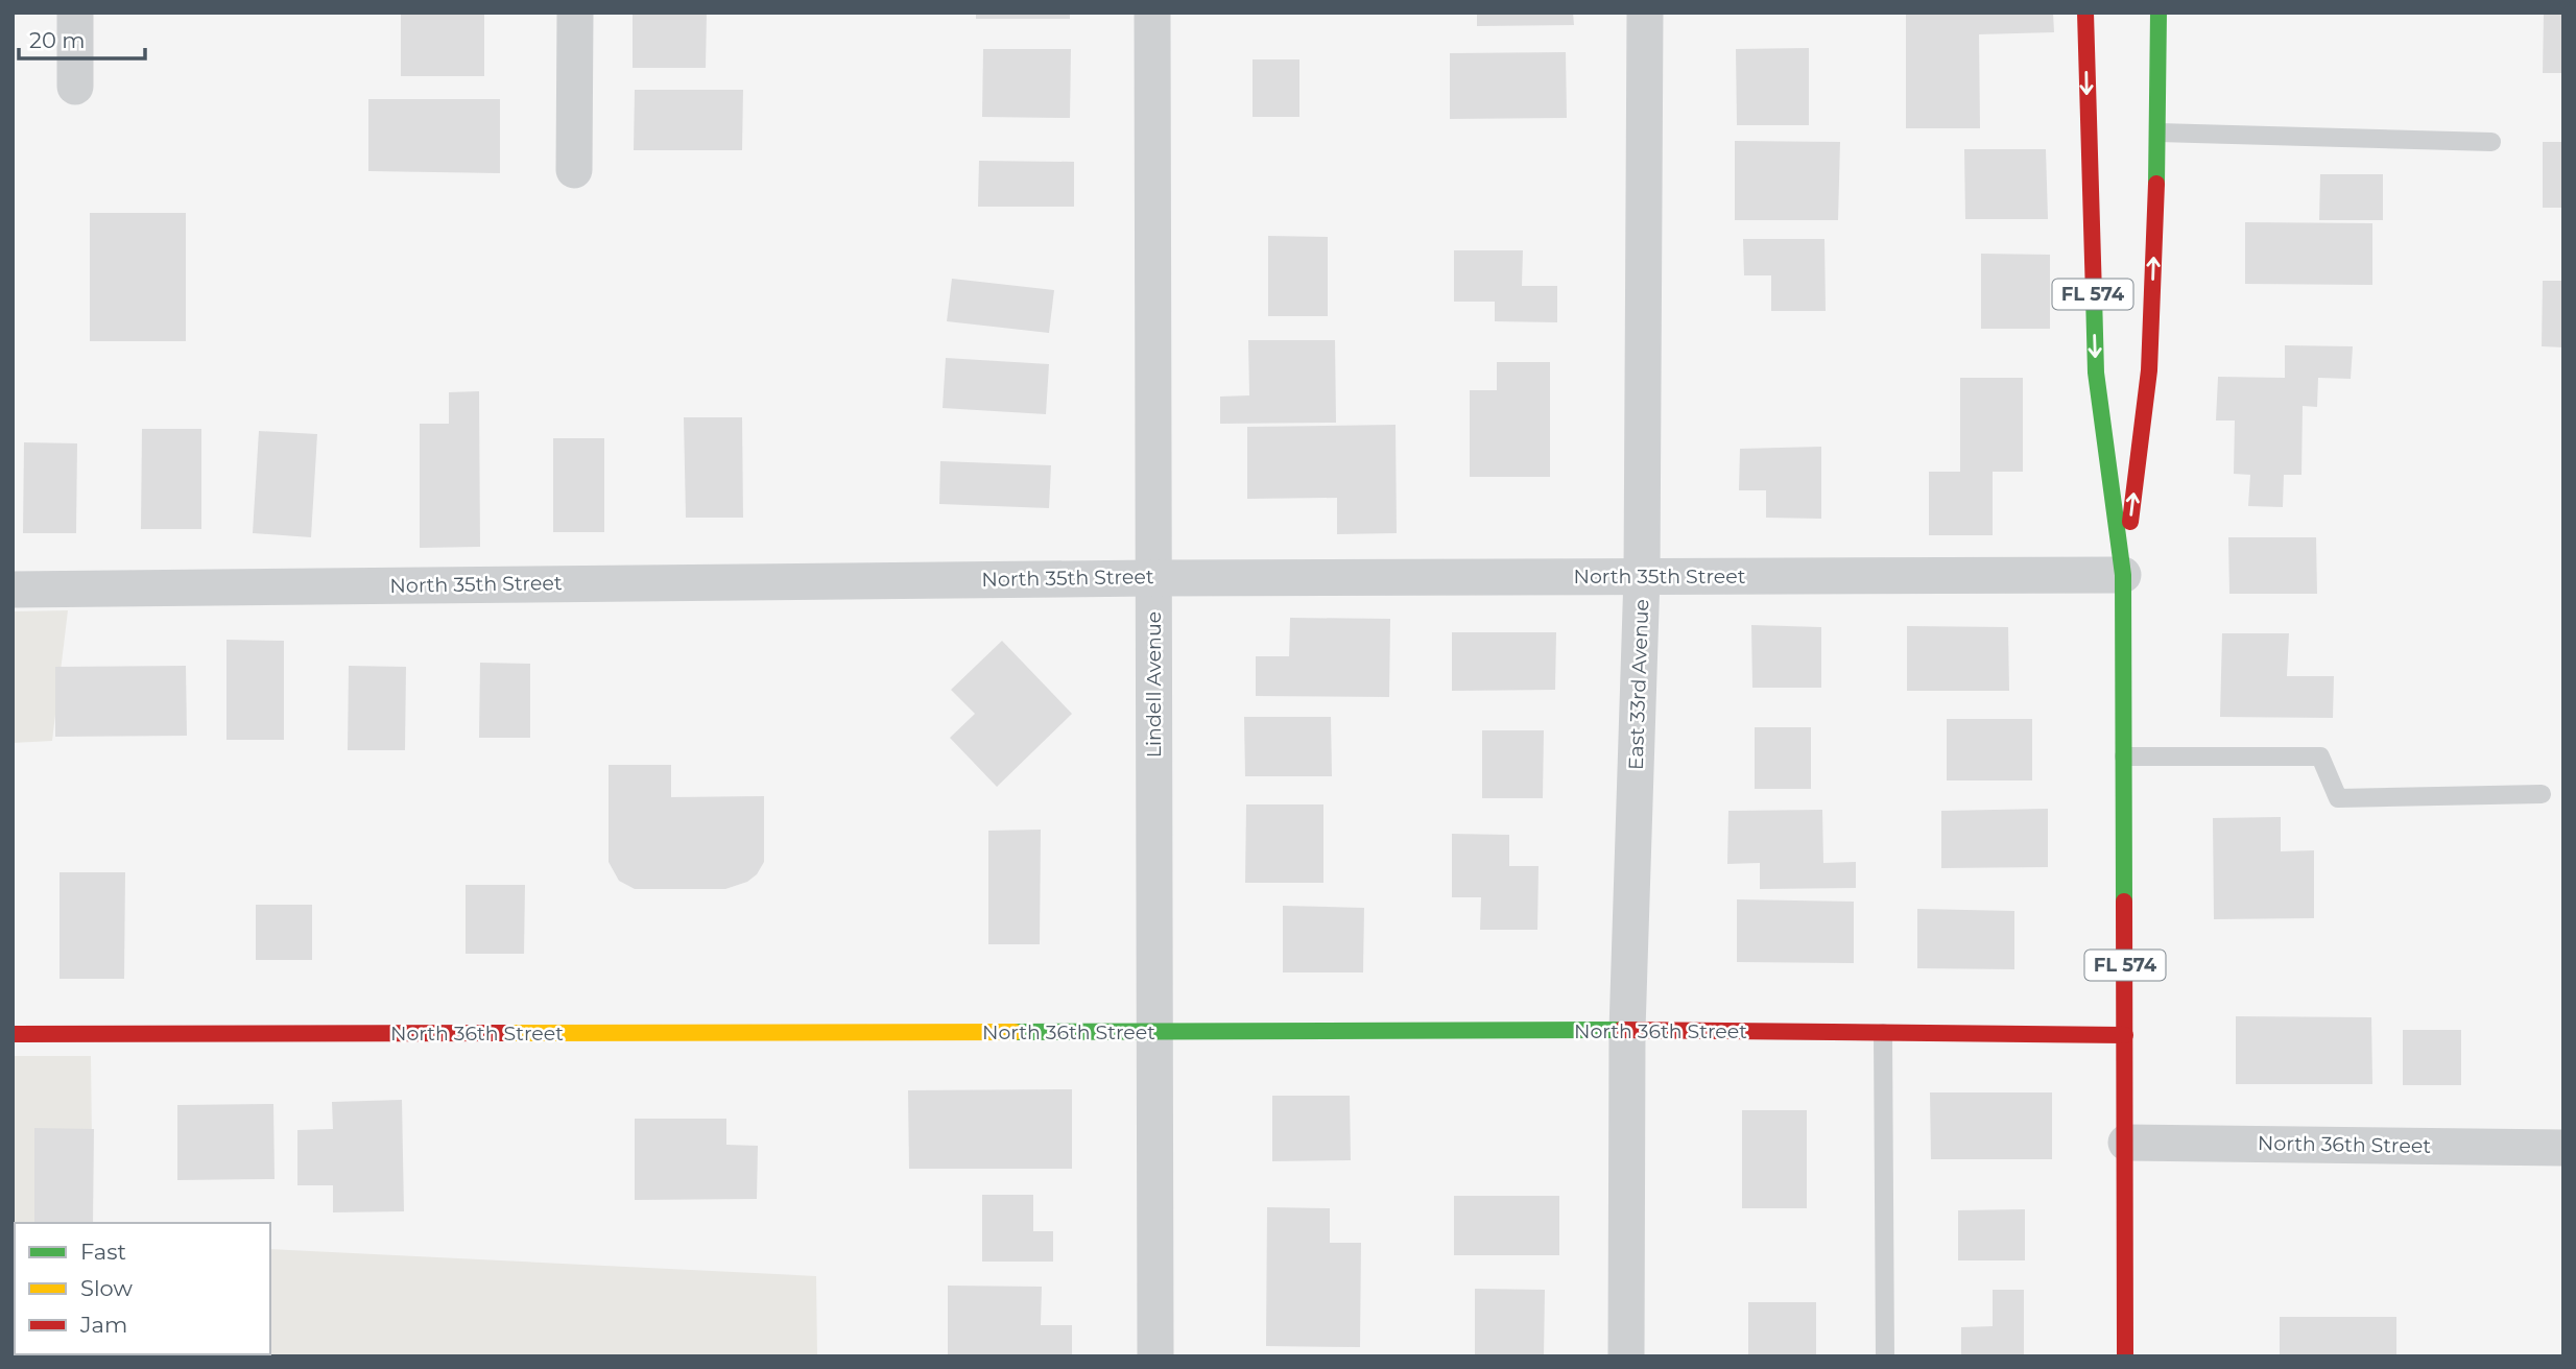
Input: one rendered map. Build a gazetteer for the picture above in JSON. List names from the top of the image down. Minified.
{"streets":{"street":["FL 574","North 35th Street","Lindell Avenue","East 33rd Avenue","North 36th Street"]},"crossings":[["FL 574","North 35th Street"],["FL 574","North 36th Street"],["North 35th Street","Lindell Avenue"],["North 35th Street","East 33rd Avenue"],["Lindell Avenue","North 36th Street"],["East 33rd Avenue","North 36th Street"]],"legend":["Fast","Slow","Jam"],"scale_bar":"20 m"}
